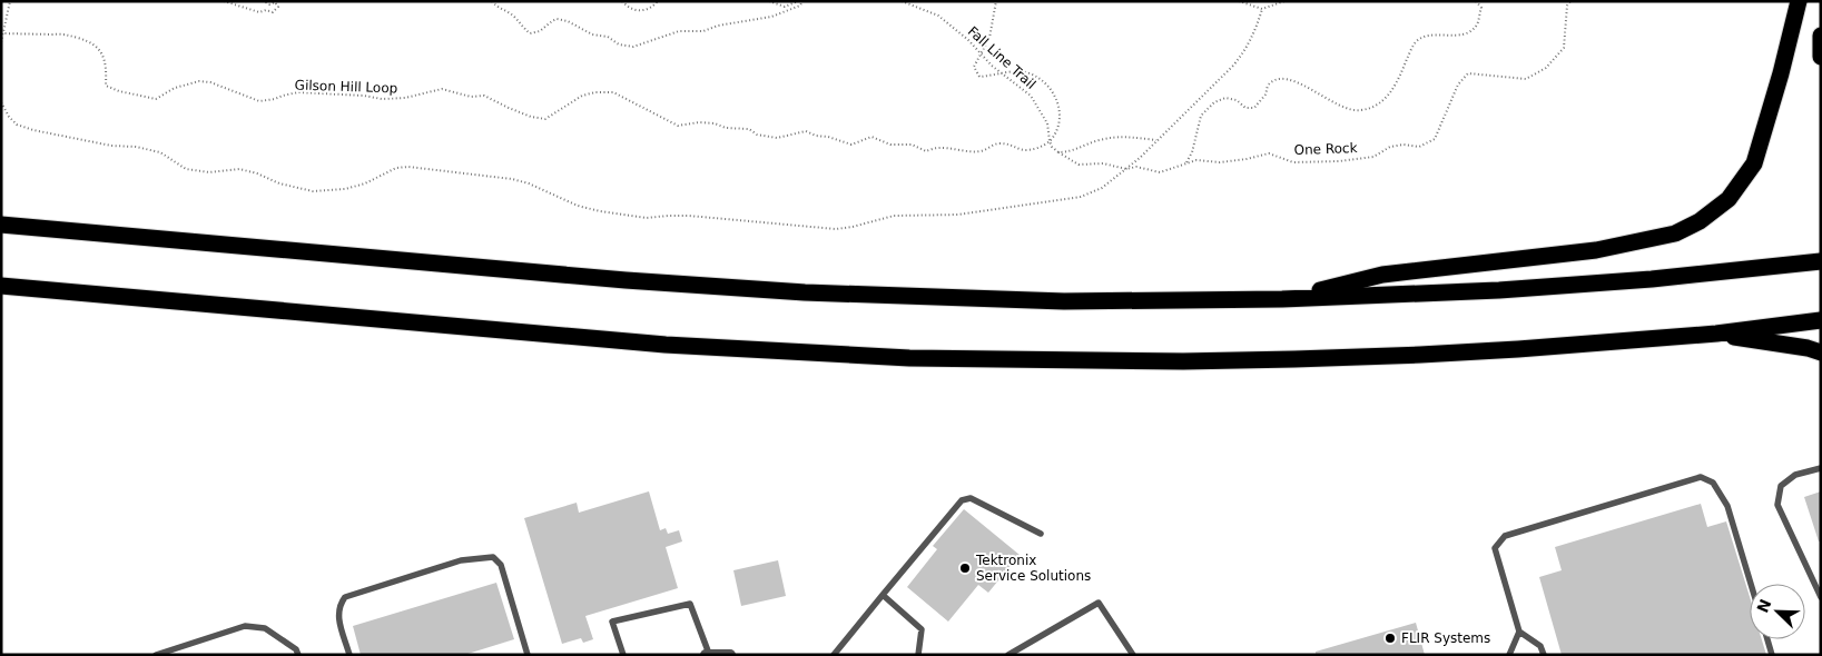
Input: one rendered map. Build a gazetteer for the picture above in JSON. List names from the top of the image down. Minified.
{"streets":{"path":["Fall Line Trail","Gilson Hill Loop","One Rock"]},"crossings":[["Fall Line Trail","Gilson Hill Loop"],["Fall Line Trail","One Rock"]],"places":["Tektronix Service Solutions","FLIR Systems"],"north":"top left"}
